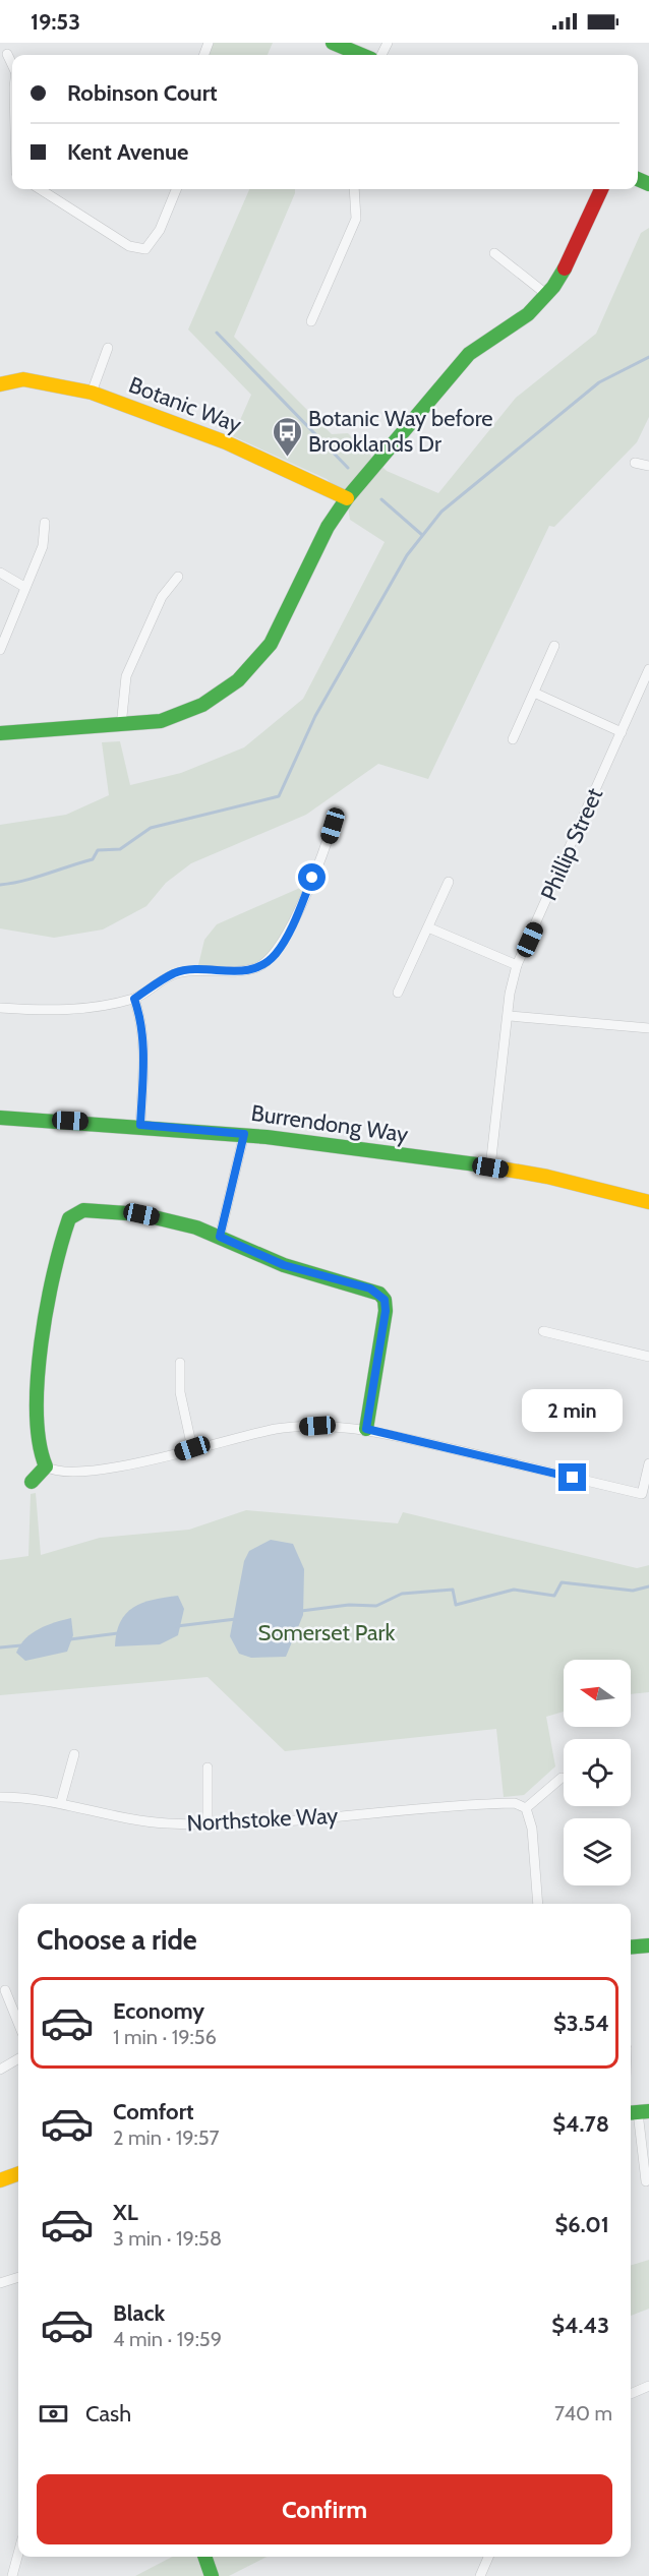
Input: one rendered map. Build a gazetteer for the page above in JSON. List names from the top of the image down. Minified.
{"streets":{"main road":["Botanic Way","Burrendong Way"],"street":["Phillip Street","Northstoke Way"]},"crossings":[["Phillip Street","Burrendong Way"]],"parks":["Somerset Park"],"places":{"bus stop":["Botanic Way before Brooklands Dr"]},"north":"left","page":{"status":"19:53","banner":["Robinson Court","Kent Avenue"],"bubble":"2 min","heading":"Choose a ride","list":[{"name":"Economy","note":"1 min · 19:56","value":"$3.54"},{"name":"Comfort","note":"2 min · 19:57","value":"$4.78"},{"name":"XL","note":"3 min · 19:58","value":"$6.01"},{"name":"Black","note":"4 min · 19:59","value":"$4.43"}],"pay":["Cash","740 m"],"buttons":"Confirm"}}
